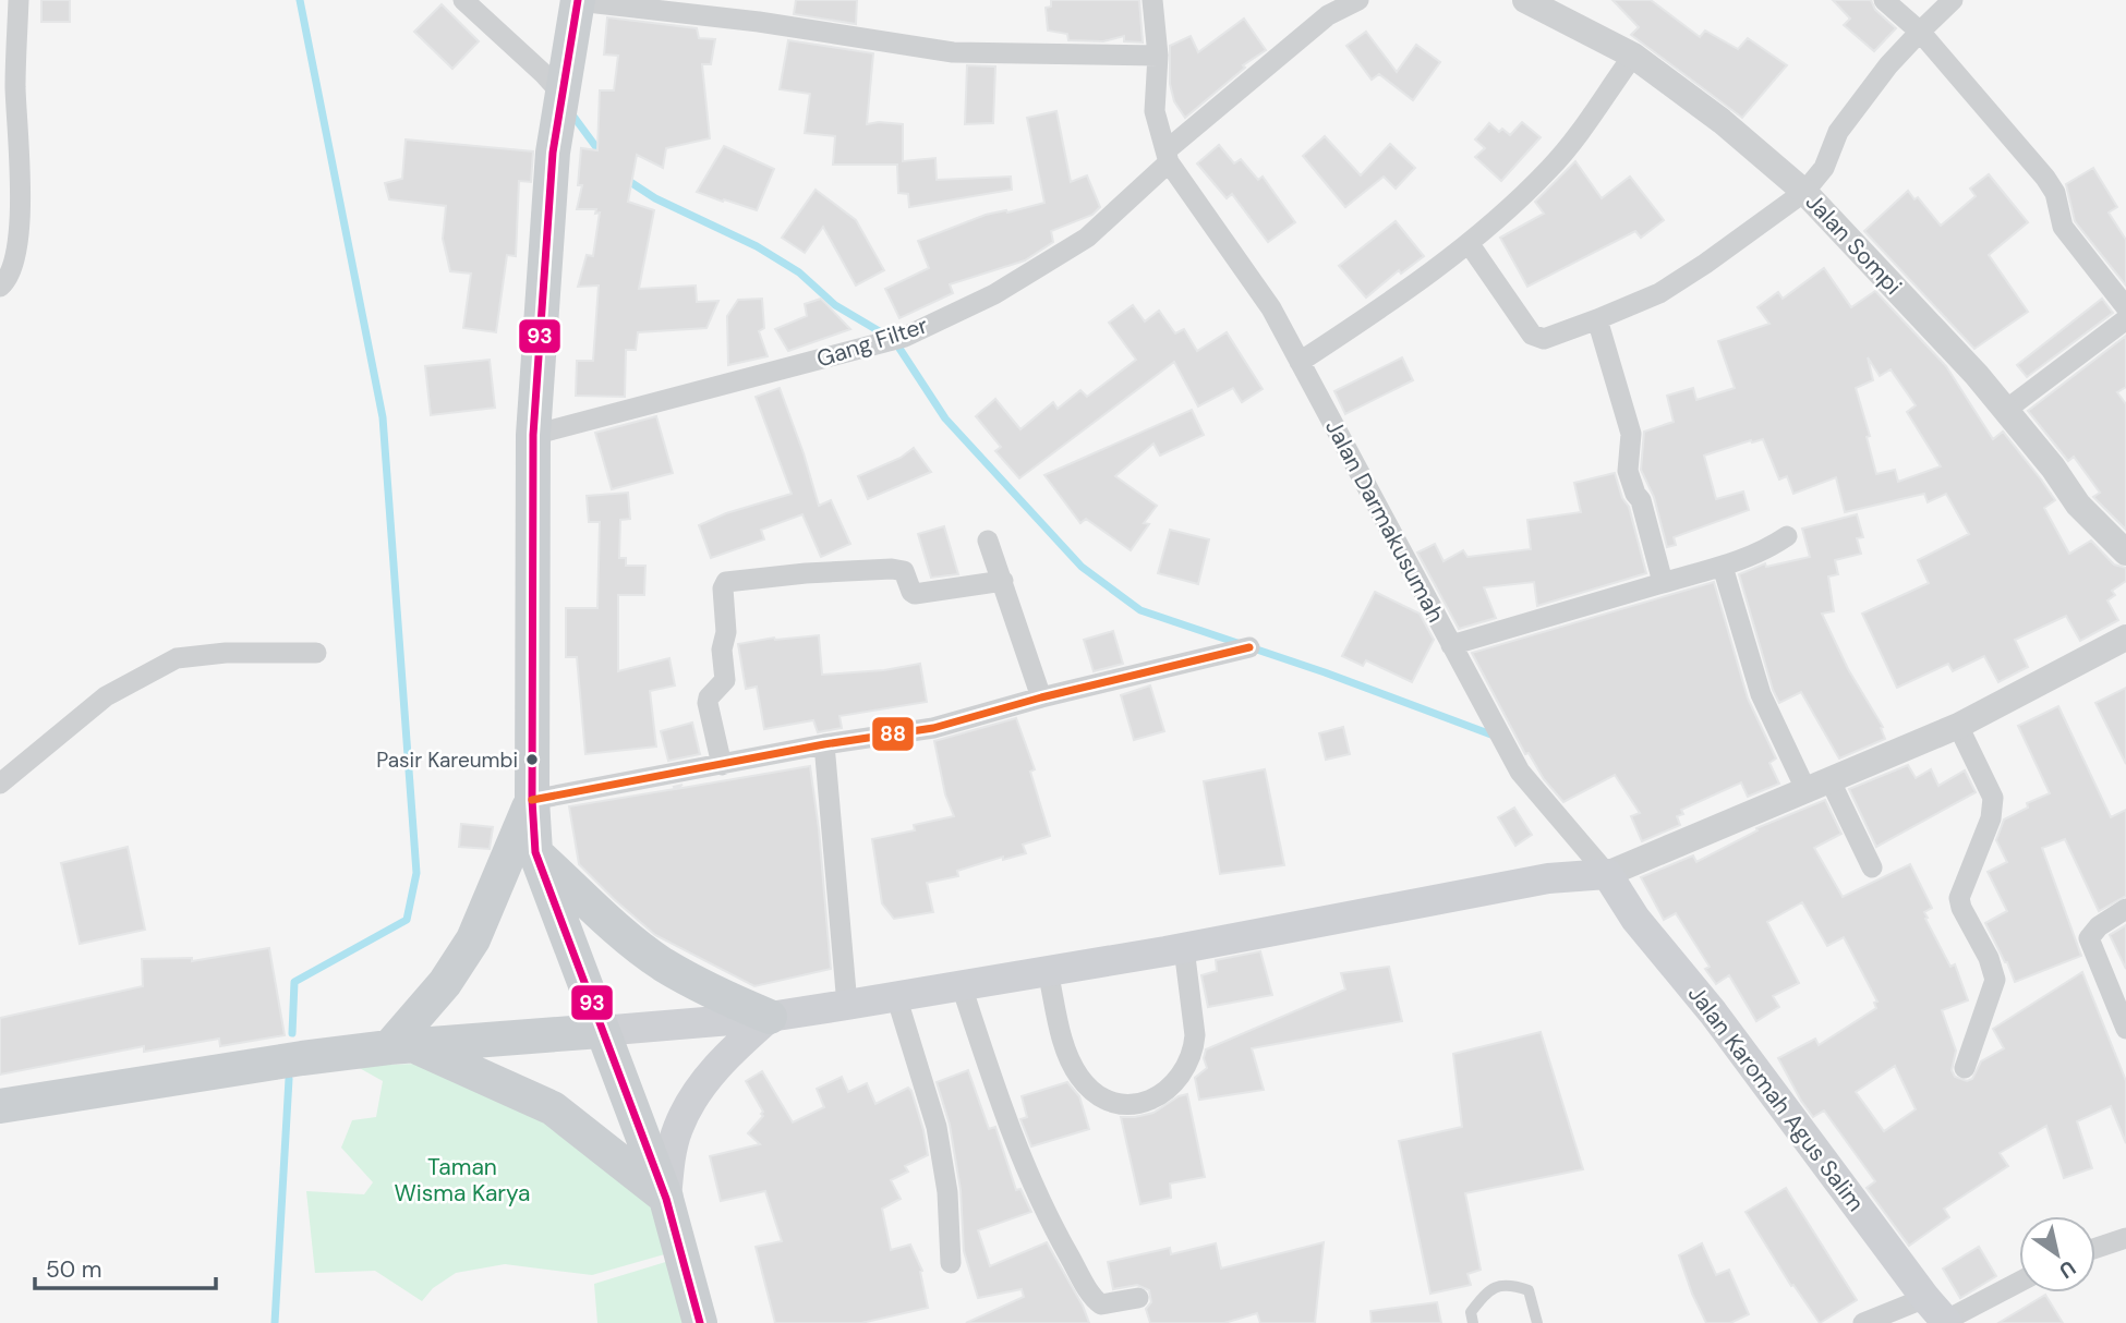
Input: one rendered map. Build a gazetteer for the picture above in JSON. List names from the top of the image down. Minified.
{"streets":{"main road":["Jalan Karomah Agus Salim"],"street":["Jalan Sompi","Gang Filter","Jalan Darmakusumah"]},"crossings":[["Gang Filter","Jalan Darmakusumah"],["Jalan Darmakusumah","Jalan Karomah Agus Salim"]],"parks":["Taman Wisma Karya"],"places":["Pasir Kareumbi"],"lines":["transit line 93","transit line 88"],"scale_bar":"50 m","north":"bottom right"}
